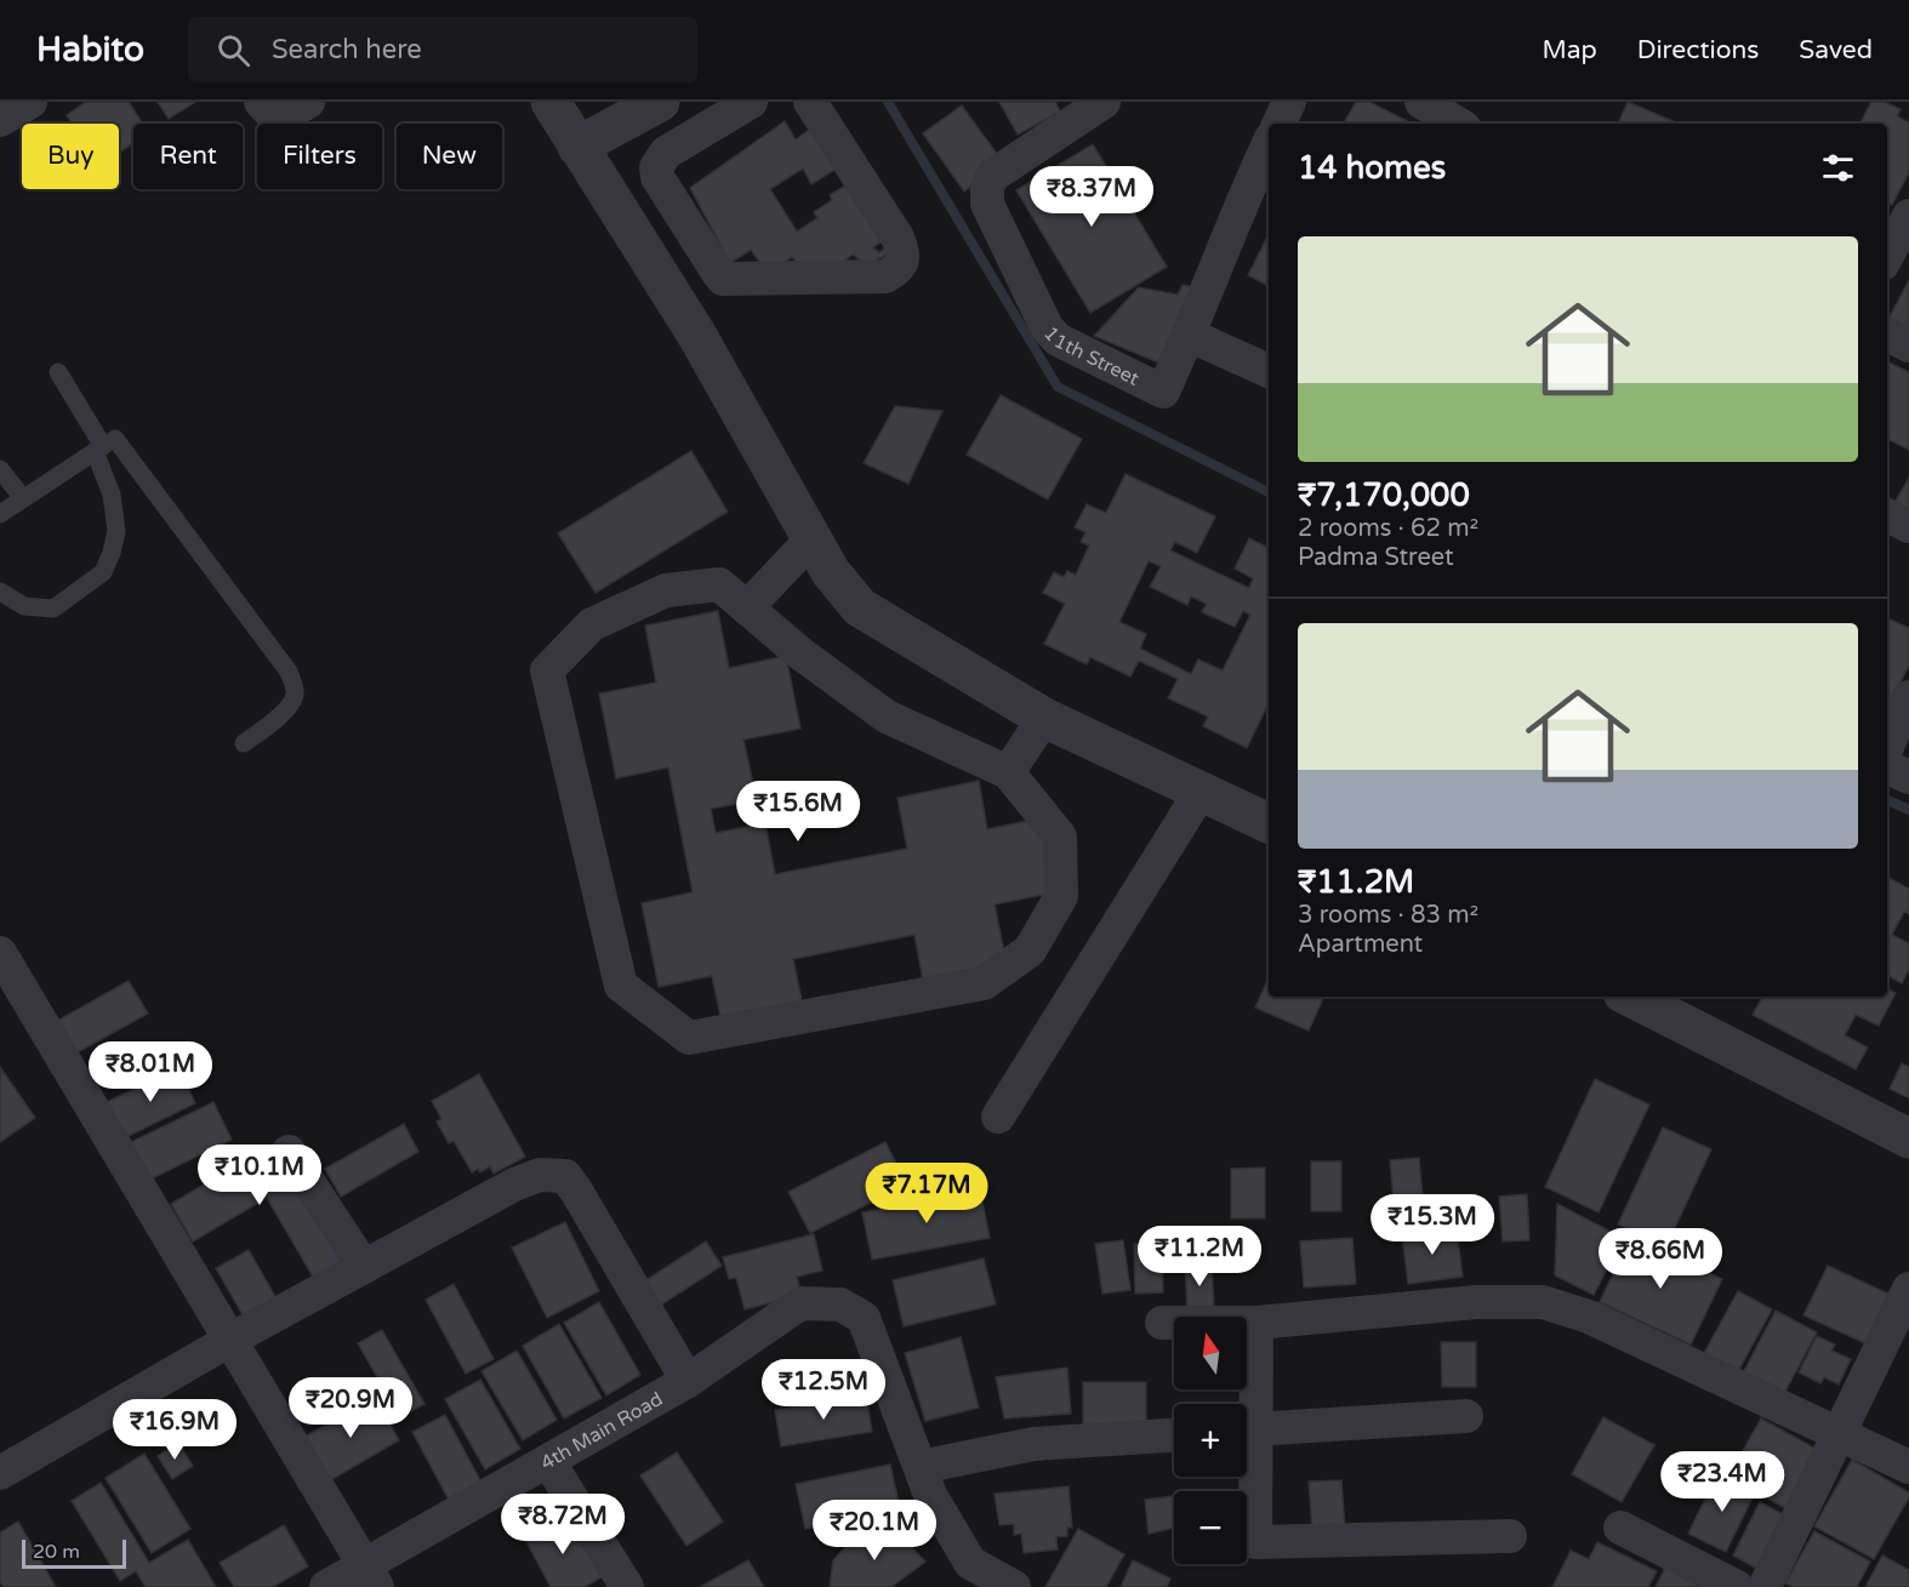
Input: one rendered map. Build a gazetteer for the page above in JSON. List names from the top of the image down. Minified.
{"streets":{"street":["11th Street","4th Main Road"]},"scale_bar":"20 m","north":"top","page":{"header":"Habito","search":"Search here","nav":["Map","Directions","Saved"],"chip":["Buy","Rent","Filters","New"],"heading":"14 homes","price":["₹8.37M","₹15.6M","₹8.01M","₹10.1M","₹7.17M","₹15.3M","₹11.2M","₹8.66M","₹12.5M","₹20.9M","₹16.9M","₹23.4M","₹8.72M","₹20.1M"],"list":[{"name":"₹7,170,000","note":"2 rooms · 62 m² · Padma Street"},{"name":"₹11.2M","note":"3 rooms · 83 m² · Apartment"}],"map_buttons":["+","−"],"scale":"20 m"}}
